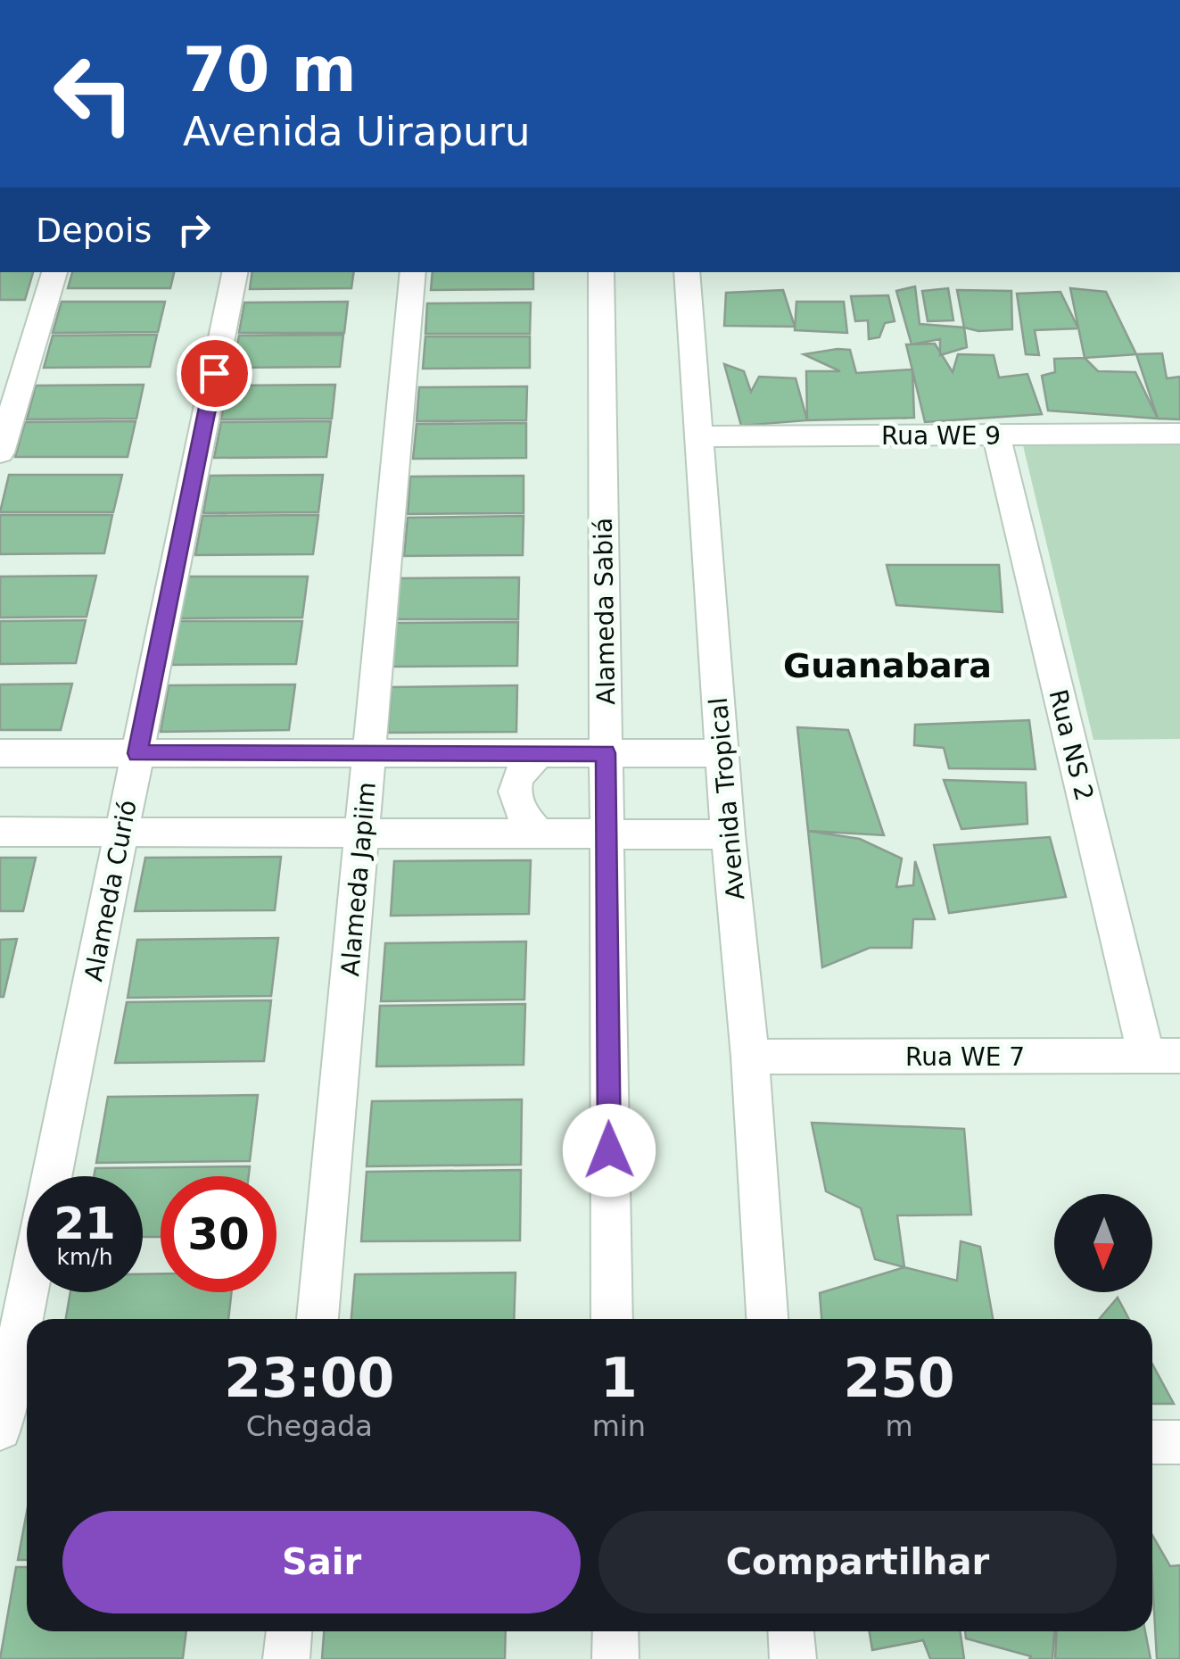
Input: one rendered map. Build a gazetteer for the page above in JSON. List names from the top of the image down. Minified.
{"streets":{"street":["Rua WE 9","Alameda Sabiá","Rua NS 2","Avenida Tropical","Alameda Japiim","Alameda Curió","Rua WE 7"]},"crossings":[["Rua WE 9","Rua NS 2"],["Rua WE 9","Avenida Tropical"],["Rua NS 2","Rua WE 7"],["Avenida Tropical","Rua WE 7"]],"districts":["Guanabara"],"north":"bottom","page":{"turn":["70 m","Avenida Uirapuru"],"then":"Depois","speed":"21 km/h","limit":"30","eta":["23:00","Chegada","1","min","250","m"],"buttons":["Sair","Compartilhar"]}}
